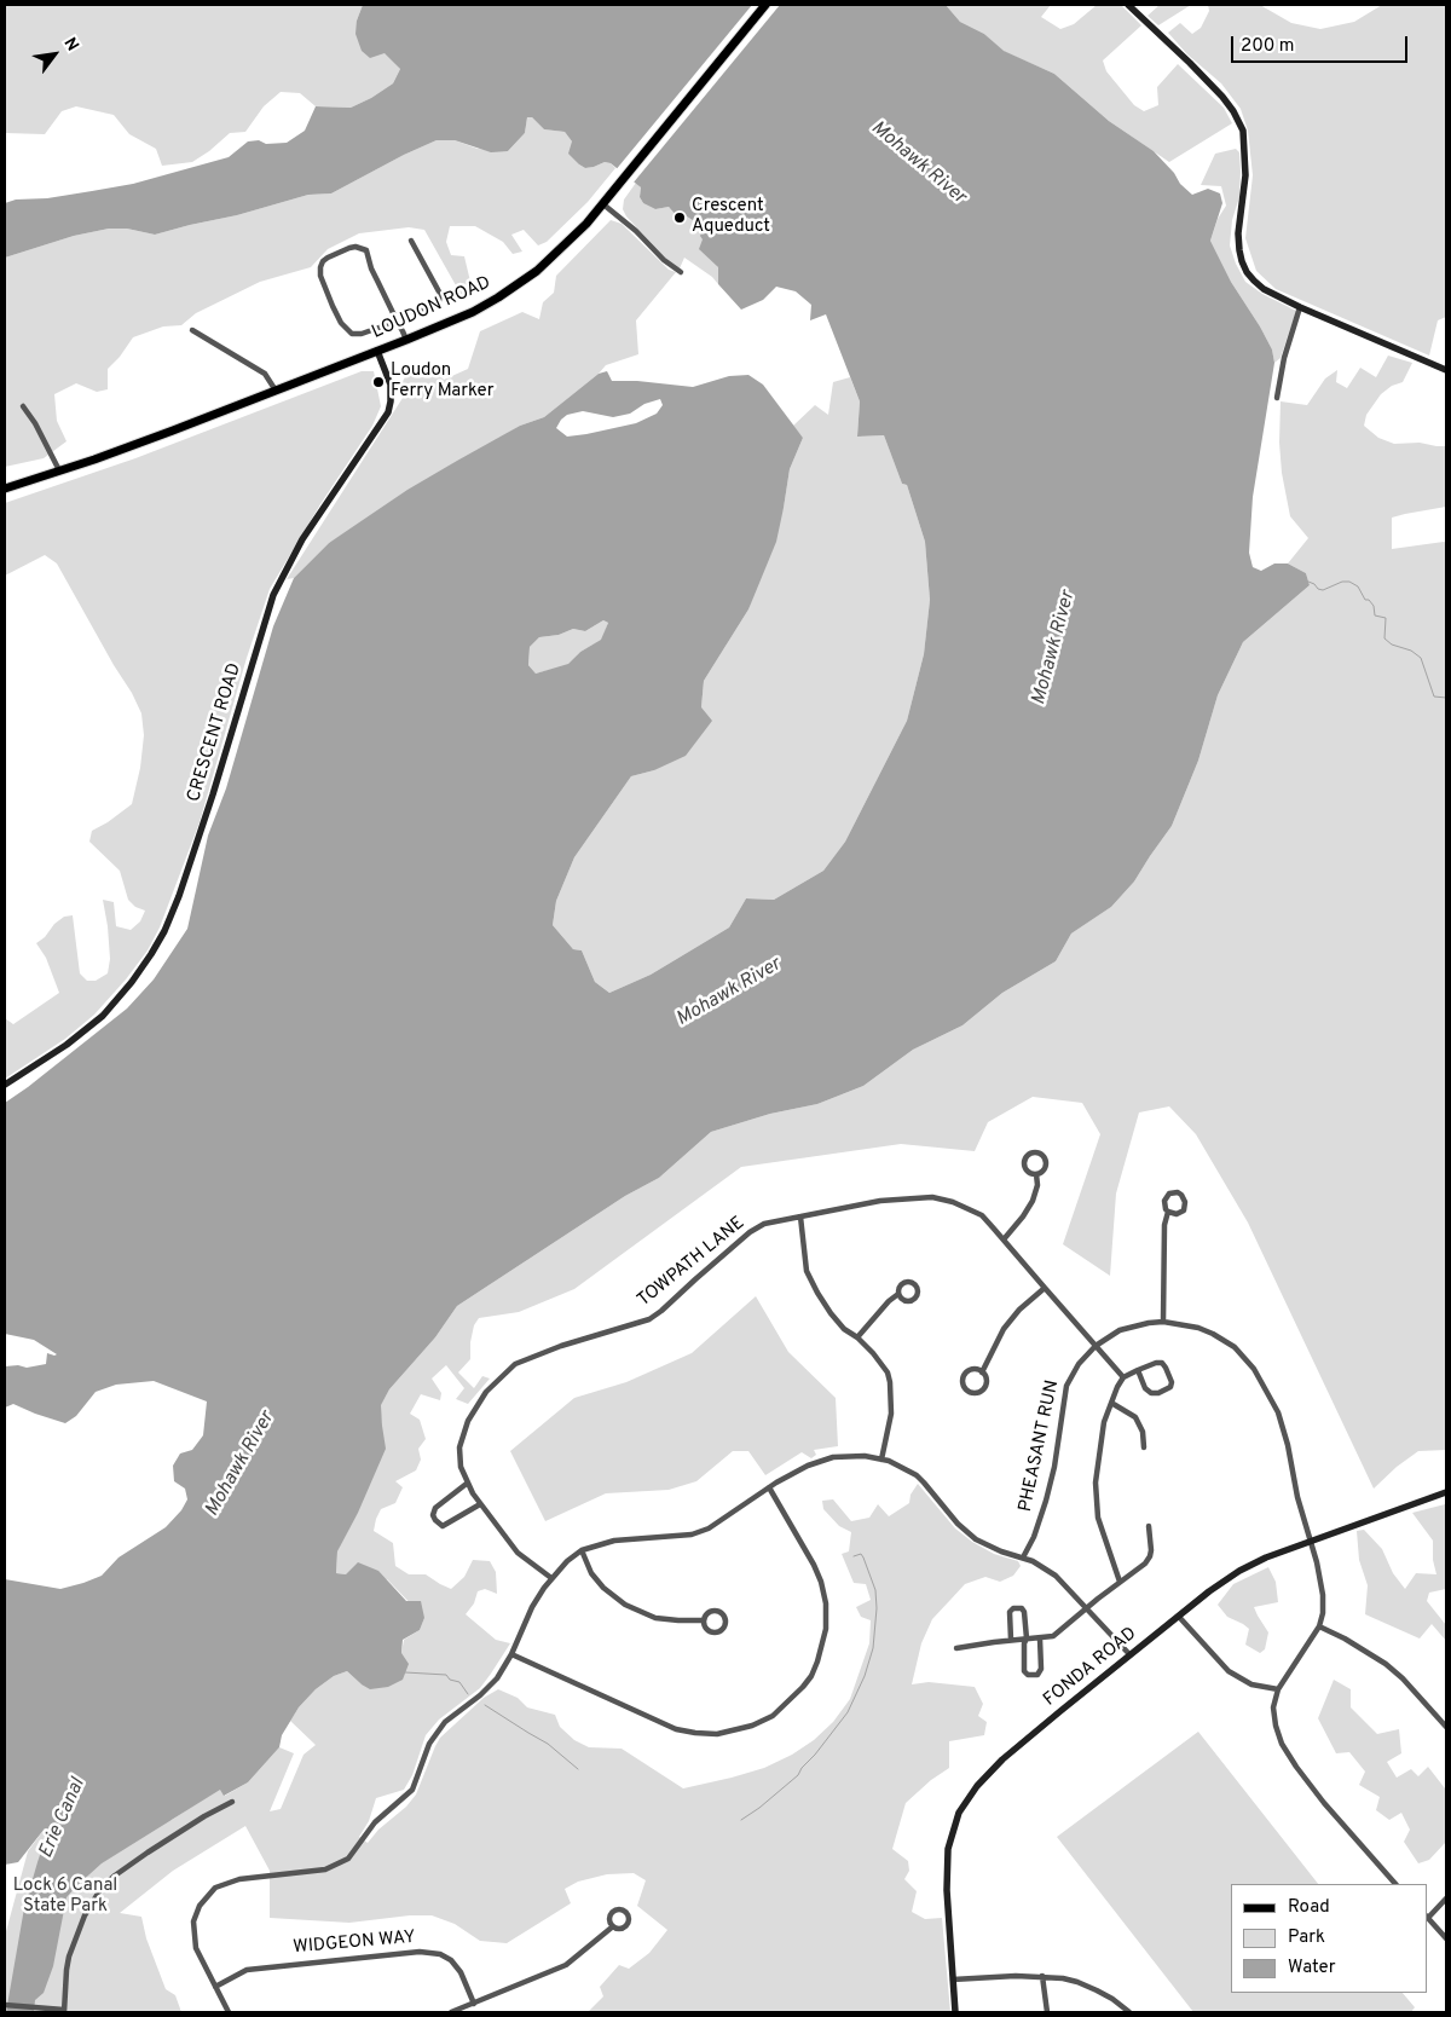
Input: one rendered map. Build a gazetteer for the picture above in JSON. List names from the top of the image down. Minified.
{"streets":{"main road":["LOUDON ROAD"],"street":["CRESCENT ROAD","TOWPATH LANE","PHEASANT RUN","FONDA ROAD","WIDGEON WAY"]},"crossings":[["LOUDON ROAD","CRESCENT ROAD"],["TOWPATH LANE","PHEASANT RUN"],["PHEASANT RUN","FONDA ROAD"]],"water":["Mohawk River","Erie Canal"],"parks":["Lock 6 Canal State Park"],"places":["Crescent Aqueduct","Loudon Ferry Marker"],"legend":["Road","Park","Water"],"scale_bar":"200 m","north":"top right"}
